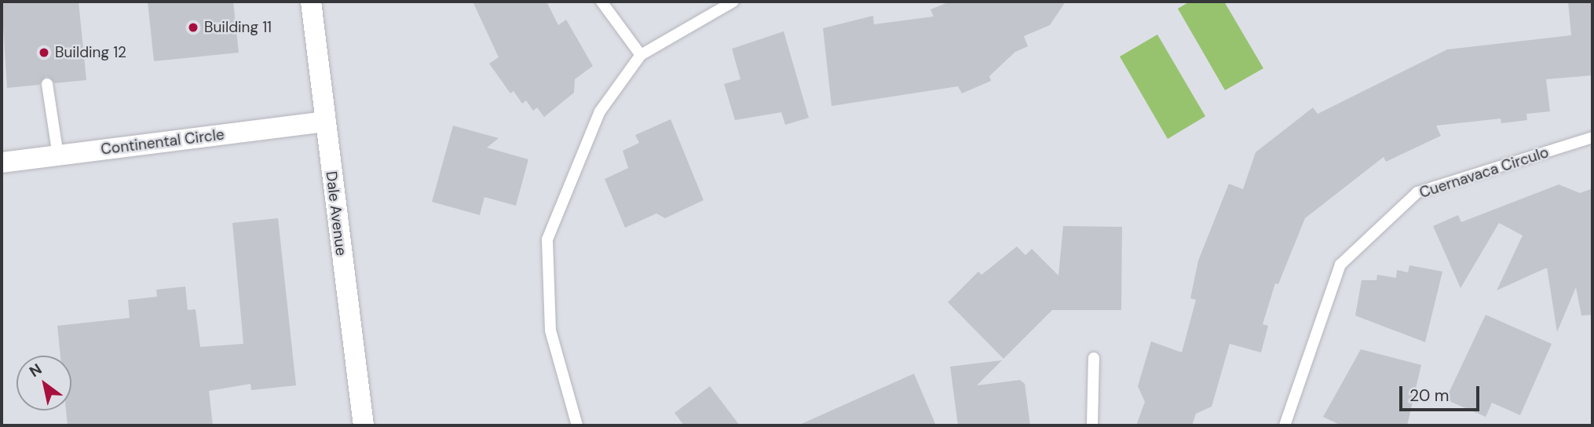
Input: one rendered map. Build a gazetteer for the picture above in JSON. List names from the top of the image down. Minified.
{"streets":{"street":["Continental Circle","Dale Avenue"],"lane":["Cuernavaca Circulo"]},"crossings":[["Continental Circle","Dale Avenue"]],"places":["Building 11","Building 12"],"scale_bar":"20 m","north":"top left"}
